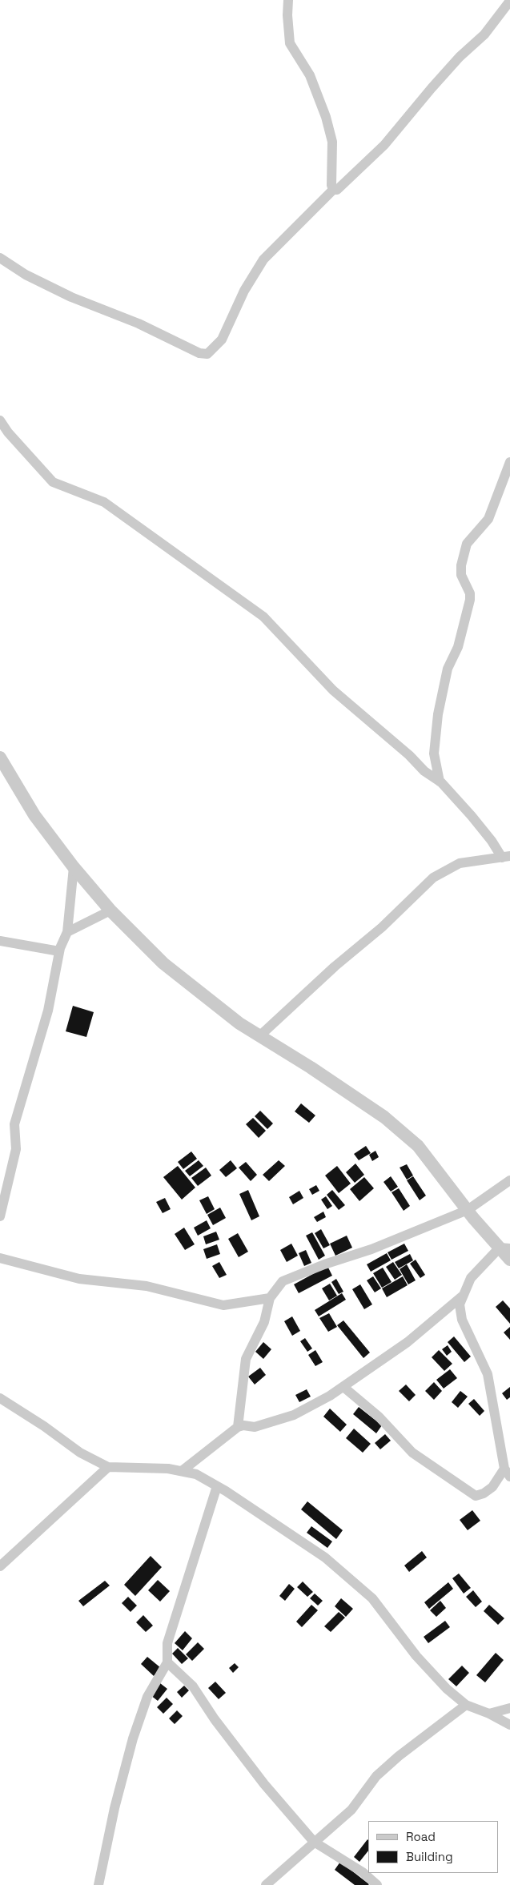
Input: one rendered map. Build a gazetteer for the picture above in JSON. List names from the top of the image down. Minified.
{"legend":["Road","Building"]}
